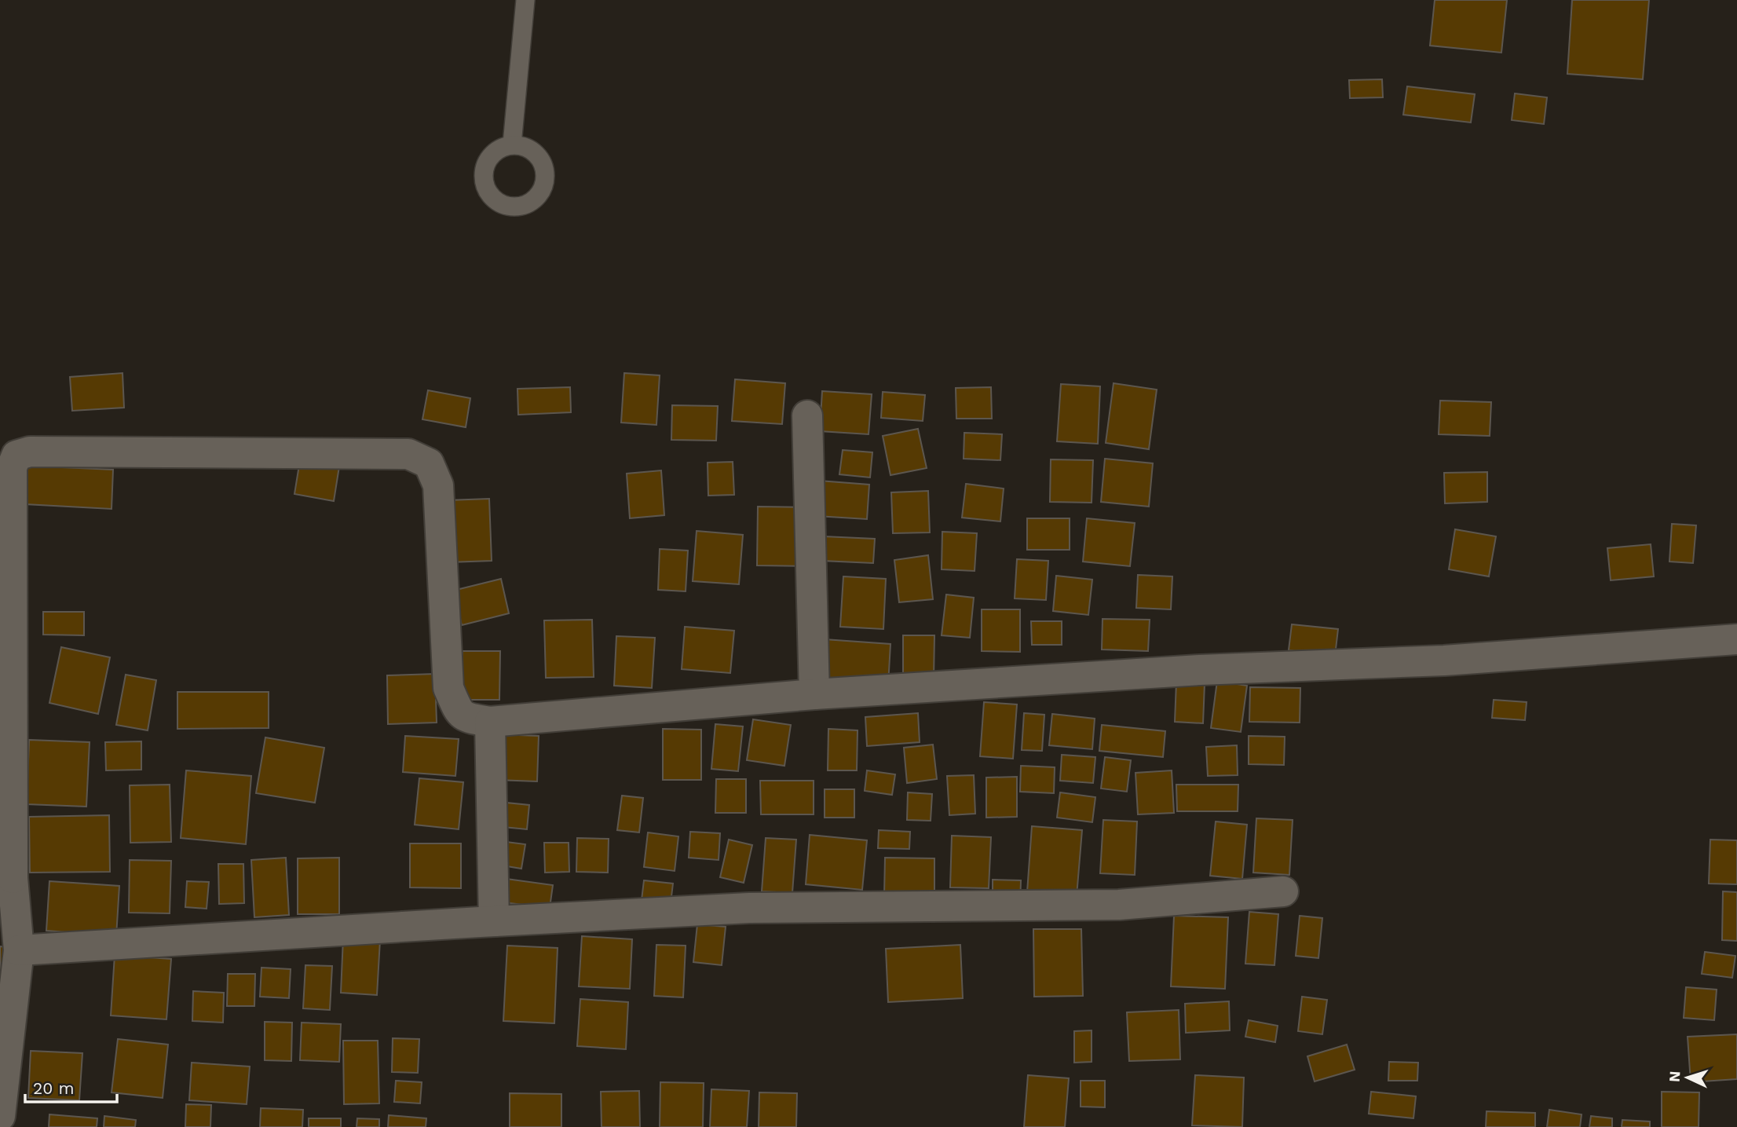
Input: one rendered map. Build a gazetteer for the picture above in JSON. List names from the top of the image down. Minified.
{"scale_bar":"20 m","north":"left"}
